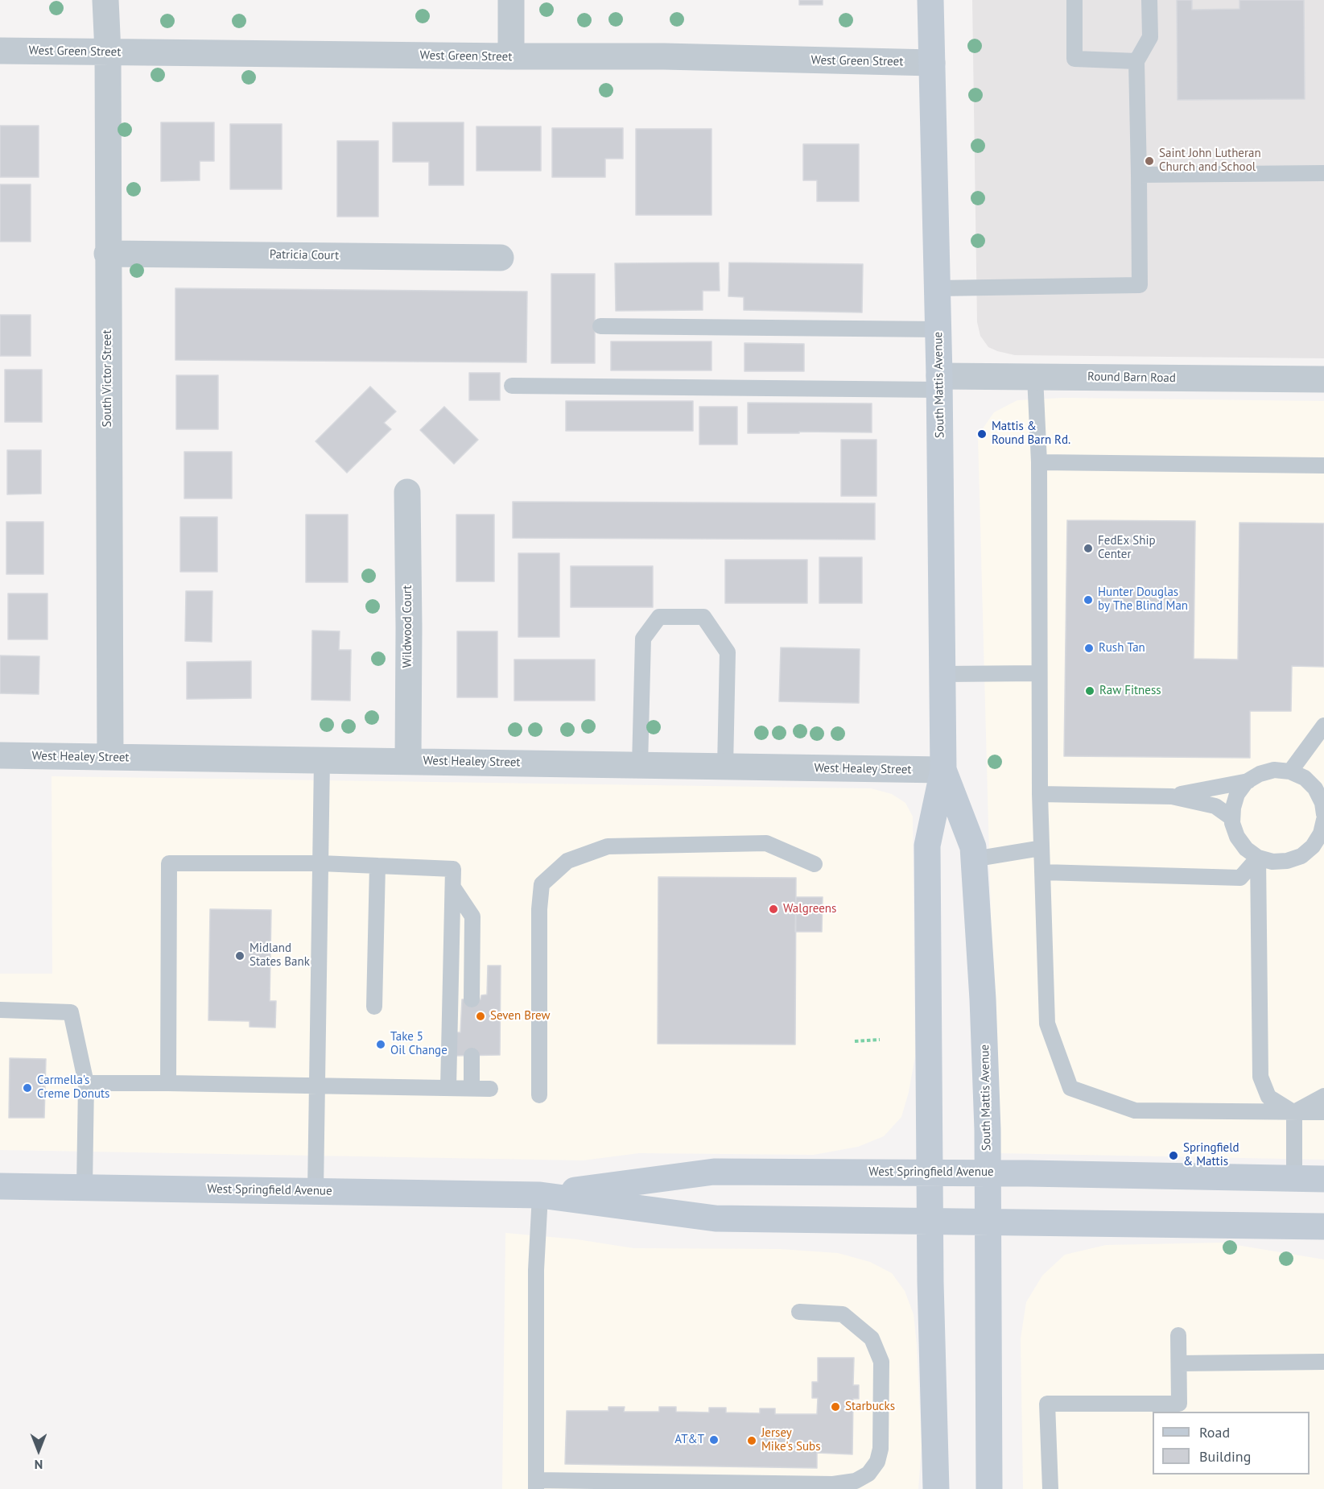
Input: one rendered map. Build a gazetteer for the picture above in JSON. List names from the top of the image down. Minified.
{"streets":{"main road":["South Mattis Avenue","West Springfield Avenue"],"street":["West Green Street","Patricia Court","Round Barn Road","South Victor Street","Wildwood Court","West Healey Street"]},"crossings":[["West Green Street","South Victor Street"],["West Green Street","South Mattis Avenue"],["Patricia Court","South Victor Street"],["Round Barn Road","South Mattis Avenue"],["South Victor Street","West Healey Street"],["South Mattis Avenue","West Healey Street"],["South Mattis Avenue","West Springfield Avenue"],["Wildwood Court","West Healey Street"]],"places":["Saint John Lutheran Church and School","Mattis & Round Barn Rd.","FedEx Ship Center","Hunter Douglas by The Blind Man","Rush Tan","Raw Fitness","Walgreens","Midland States Bank","Seven Brew","Take 5 Oil Change","Carmella's Creme Donuts","Springfield & Mattis","Starbucks","AT&T","Jersey Mike's Subs"],"legend":["Road","Building"],"north":"bottom"}
